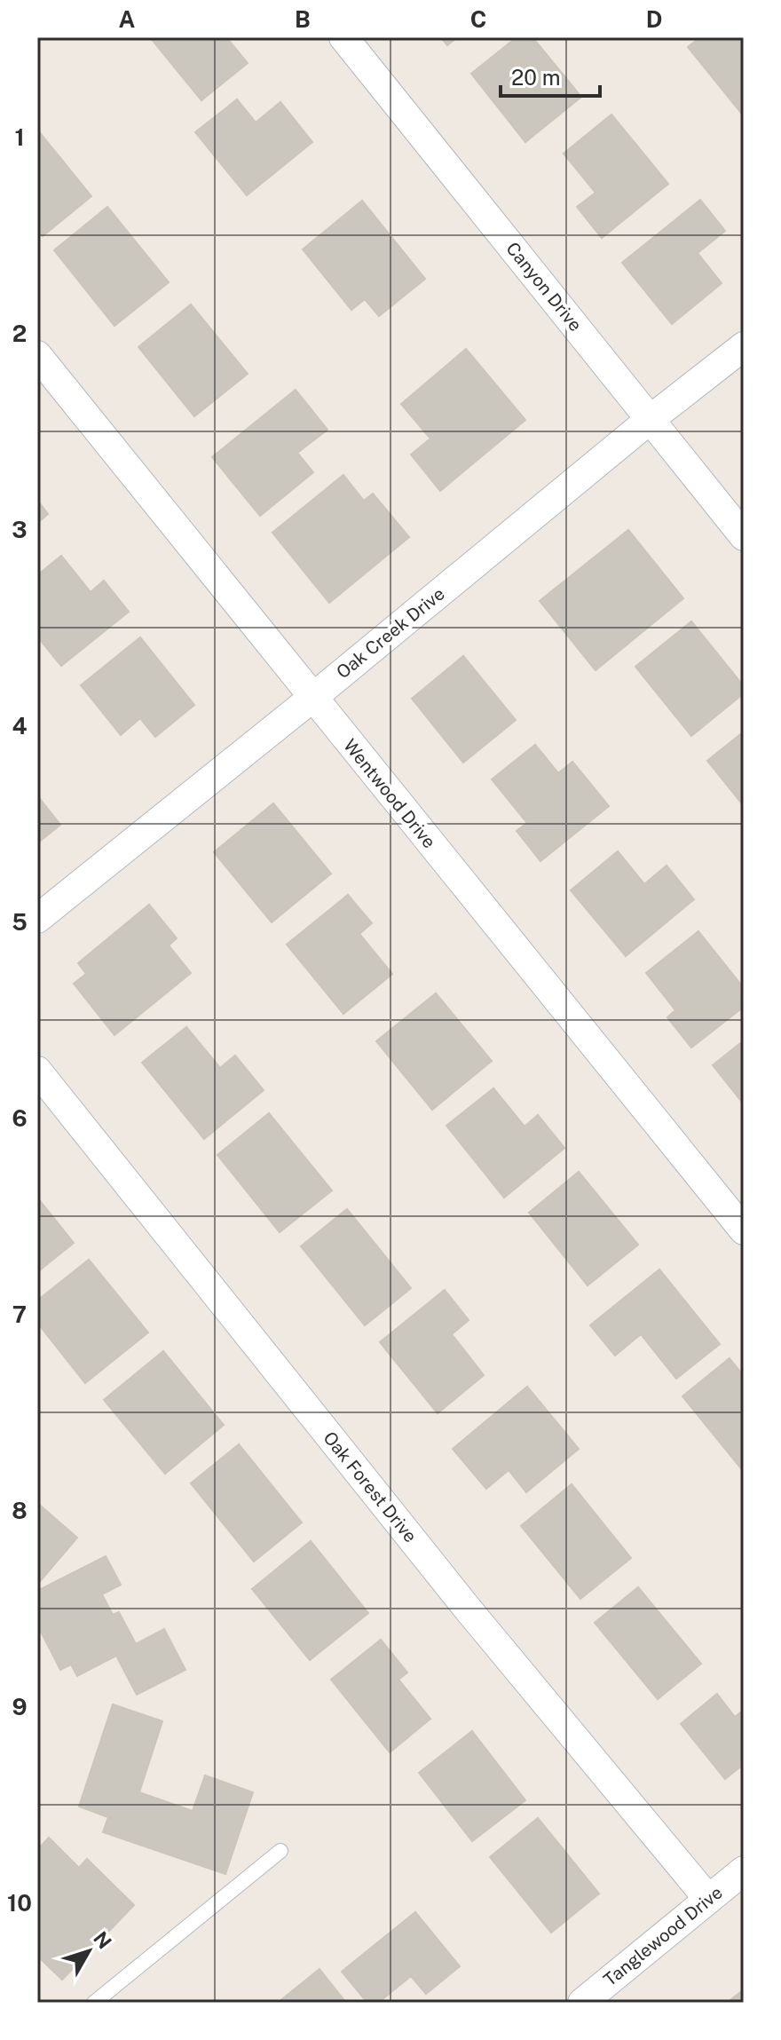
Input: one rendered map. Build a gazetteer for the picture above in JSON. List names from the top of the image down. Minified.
{"streets":{"street":["Canyon Drive","Oak Creek Drive","Wentwood Drive","Oak Forest Drive","Tanglewood Drive"]},"crossings":[["Canyon Drive","Oak Creek Drive"],["Oak Creek Drive","Wentwood Drive"],["Oak Forest Drive","Tanglewood Drive"]],"scale_bar":"20 m","north":"top right","grid":{"columns":["A","B","C","D"],"rows":["1","2","3","4","5","6","7","8","9","10"]}}
